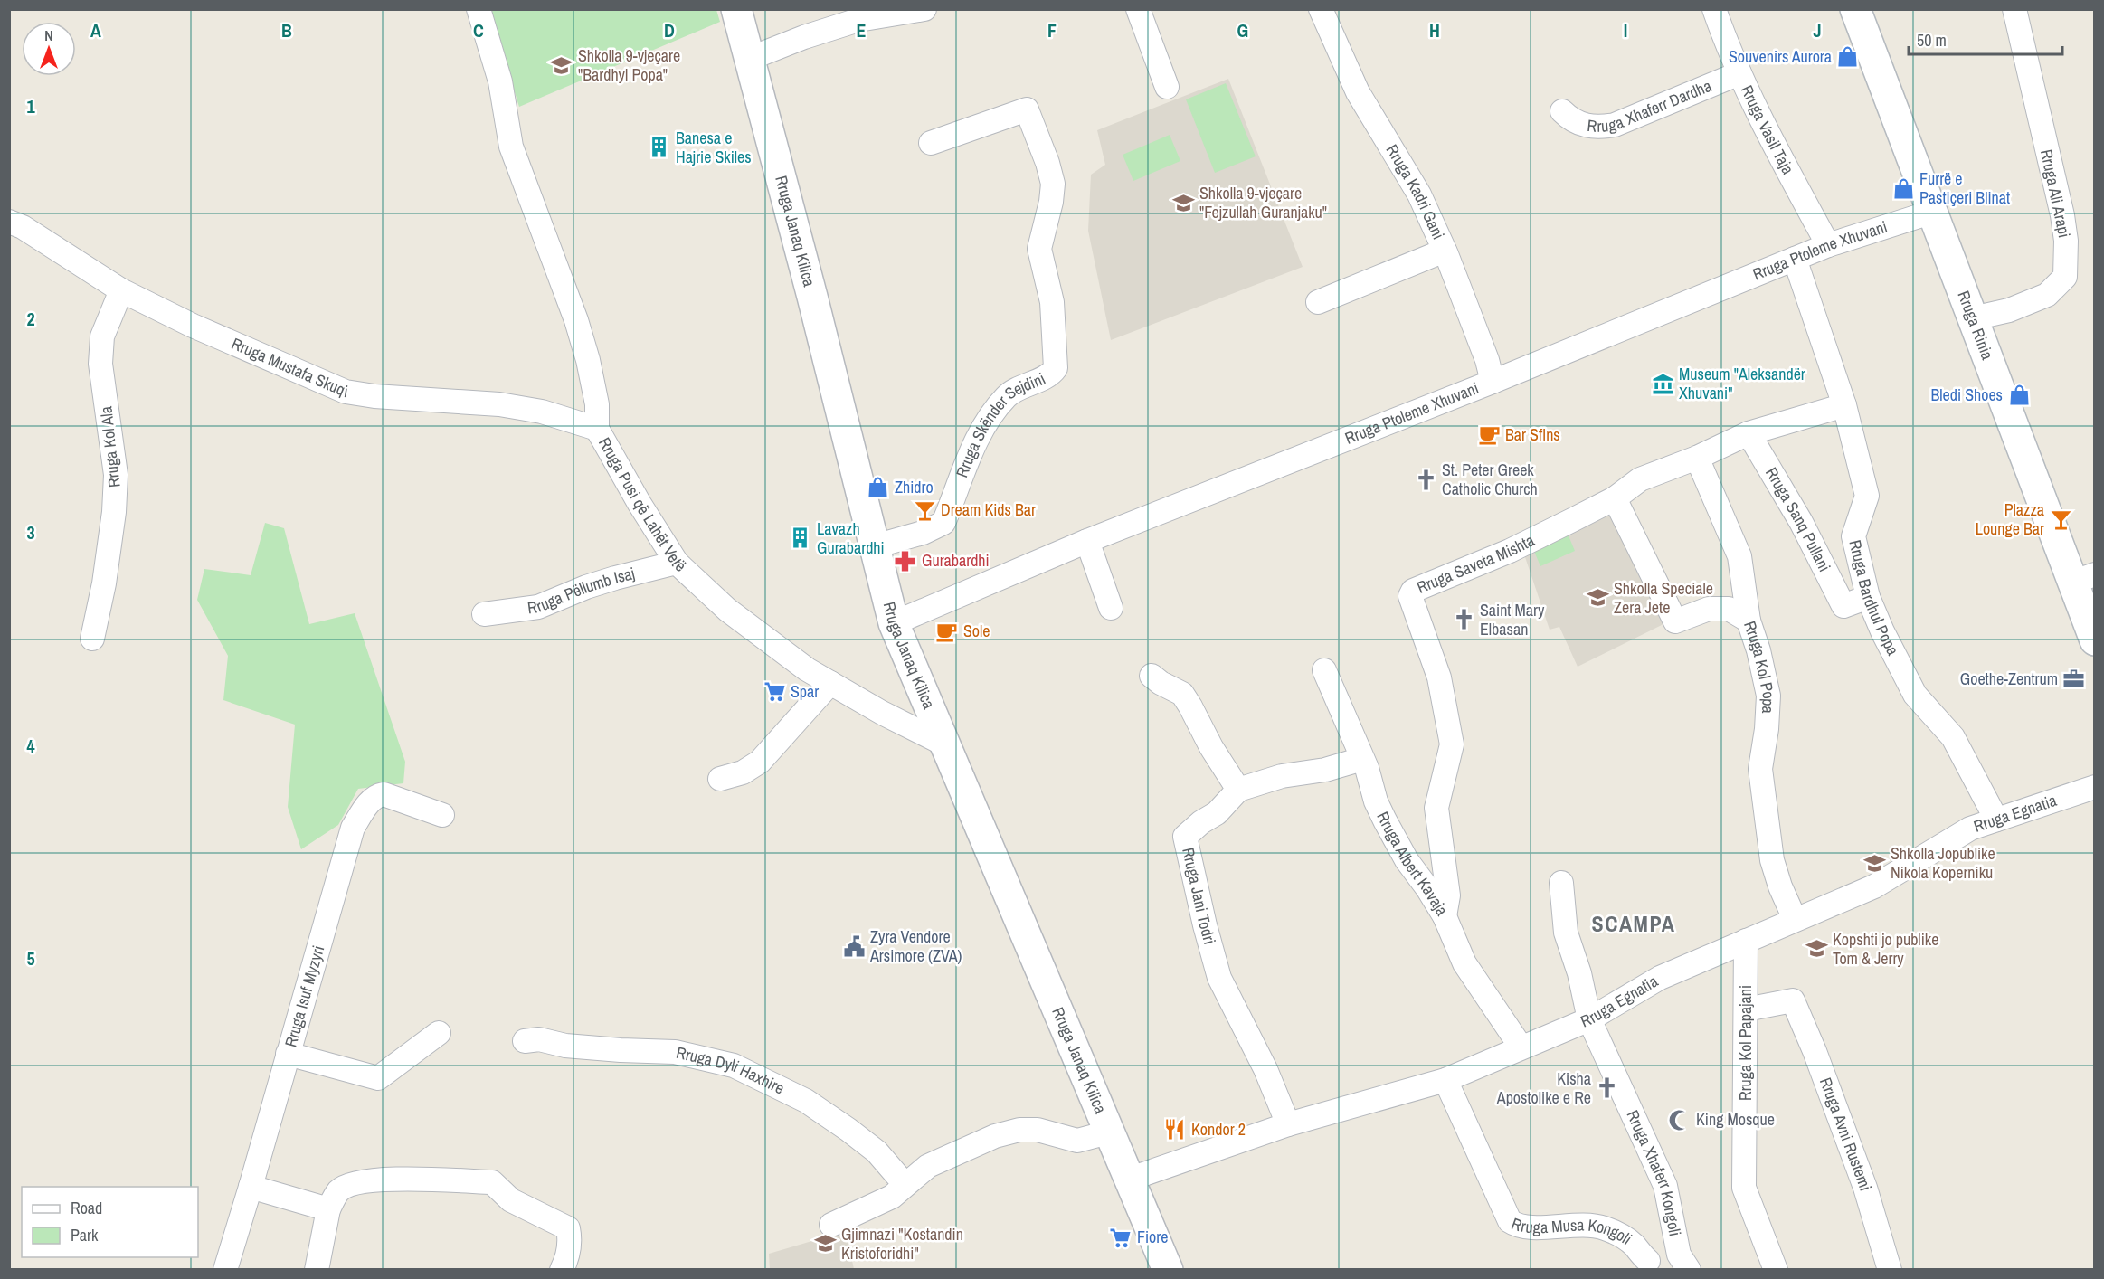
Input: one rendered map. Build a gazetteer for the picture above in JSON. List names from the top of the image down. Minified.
{"streets":{"street":["Rruga Xhaferr Dardha","Rruga Vasil Taja","Rruga Kadri Gani","Rruga Ali Arapi","Rruga Janaq Kilica","Rruga Ptoleme Xhuvani","Rruga Rinia","Rruga Mustafa Skuqi","Rruga Skënder Sejdini","Rruga Kol Ala","Rruga Pusi që Lahët Vetë","Rruga Sanq Pullani","Rruga Saveta Mishta","Rruga Pëllumb Isaj","Rruga Bardhul Popa","Rruga Kol Popa","Rruga Egnatia","Rruga Albert Kavaja","Rruga Jani Todri","Rruga Isuf Myzyri","Rruga Kol Papajani","Rruga Dyli Haxhire","Rruga Avni Rustemi","Rruga Xhaferr Kongoli","Rruga Musa Kongoli"]},"crossings":[["Rruga Xhaferr Dardha","Rruga Vasil Taja"],["Rruga Vasil Taja","Rruga Ptoleme Xhuvani"],["Rruga Kadri Gani","Rruga Ptoleme Xhuvani"],["Rruga Ali Arapi","Rruga Rinia"],["Rruga Janaq Kilica","Rruga Ptoleme Xhuvani"],["Rruga Janaq Kilica","Rruga Skënder Sejdini"],["Rruga Janaq Kilica","Rruga Pusi që Lahët Vetë"],["Rruga Janaq Kilica","Rruga Egnatia"],["Rruga Ptoleme Xhuvani","Rruga Rinia"],["Rruga Ptoleme Xhuvani","Rruga Bardhul Popa"],["Rruga Mustafa Skuqi","Rruga Kol Ala"],["Rruga Mustafa Skuqi","Rruga Pusi që Lahët Vetë"],["Rruga Pusi që Lahët Vetë","Rruga Pëllumb Isaj"],["Rruga Sanq Pullani","Rruga Saveta Mishta"],["Rruga Sanq Pullani","Rruga Bardhul Popa"],["Rruga Saveta Mishta","Rruga Bardhul Popa"],["Rruga Saveta Mishta","Rruga Kol Popa"],["Rruga Saveta Mishta","Rruga Albert Kavaja"],["Rruga Bardhul Popa","Rruga Egnatia"],["Rruga Kol Popa","Rruga Egnatia"],["Rruga Egnatia","Rruga Albert Kavaja"],["Rruga Egnatia","Rruga Jani Todri"],["Rruga Egnatia","Rruga Kol Papajani"],["Rruga Egnatia","Rruga Xhaferr Kongoli"],["Rruga Egnatia","Rruga Musa Kongoli"],["Rruga Kol Papajani","Rruga Avni Rustemi"]],"districts":["SCAMPA"],"places":{"shop":["Souvenirs Aurora","Furrë e Pastiçeri Blinat","Bledi Shoes","Zhidro"],"school or university":["Shkolla 9-vjeçare \"Bardhyl Popa\"","Shkolla 9-vjeçare \"Fejzullah Guranjaku\"","Shkolla Speciale Zera Jete","Shkolla Jopublike Nikola Koperniku","Kopshti jo publike Tom & Jerry","Gjimnazi \"Kostandin Kristoforidhi\""],"building":["Banesa e Hajrie Skiles","Lavazh Gurabardhi"],"museum":["Museum \"Aleksandër Xhuvani\""],"cafe":["Bar Sfins","Sole"],"church":["St. Peter Greek Catholic Church","Saint Mary Elbasan","Kisha Apostolike e Re"],"bar":["Dream Kids Bar","Plazza Lounge Bar"],"pharmacy":["Gurabardhi"],"office":["Goethe-Zentrum"],"supermarket":["Spar","Fiore"],"public building":["Zyra Vendore Arsimore (ZVA)"],"mosque":["King Mosque"],"restaurant":["Kondor 2"]},"legend":["Road","Park"],"scale_bar":"50 m","north":"top","grid":{"columns":["A","B","C","D","E","F","G","H","I","J"],"rows":["1","2","3","4","5"]}}
